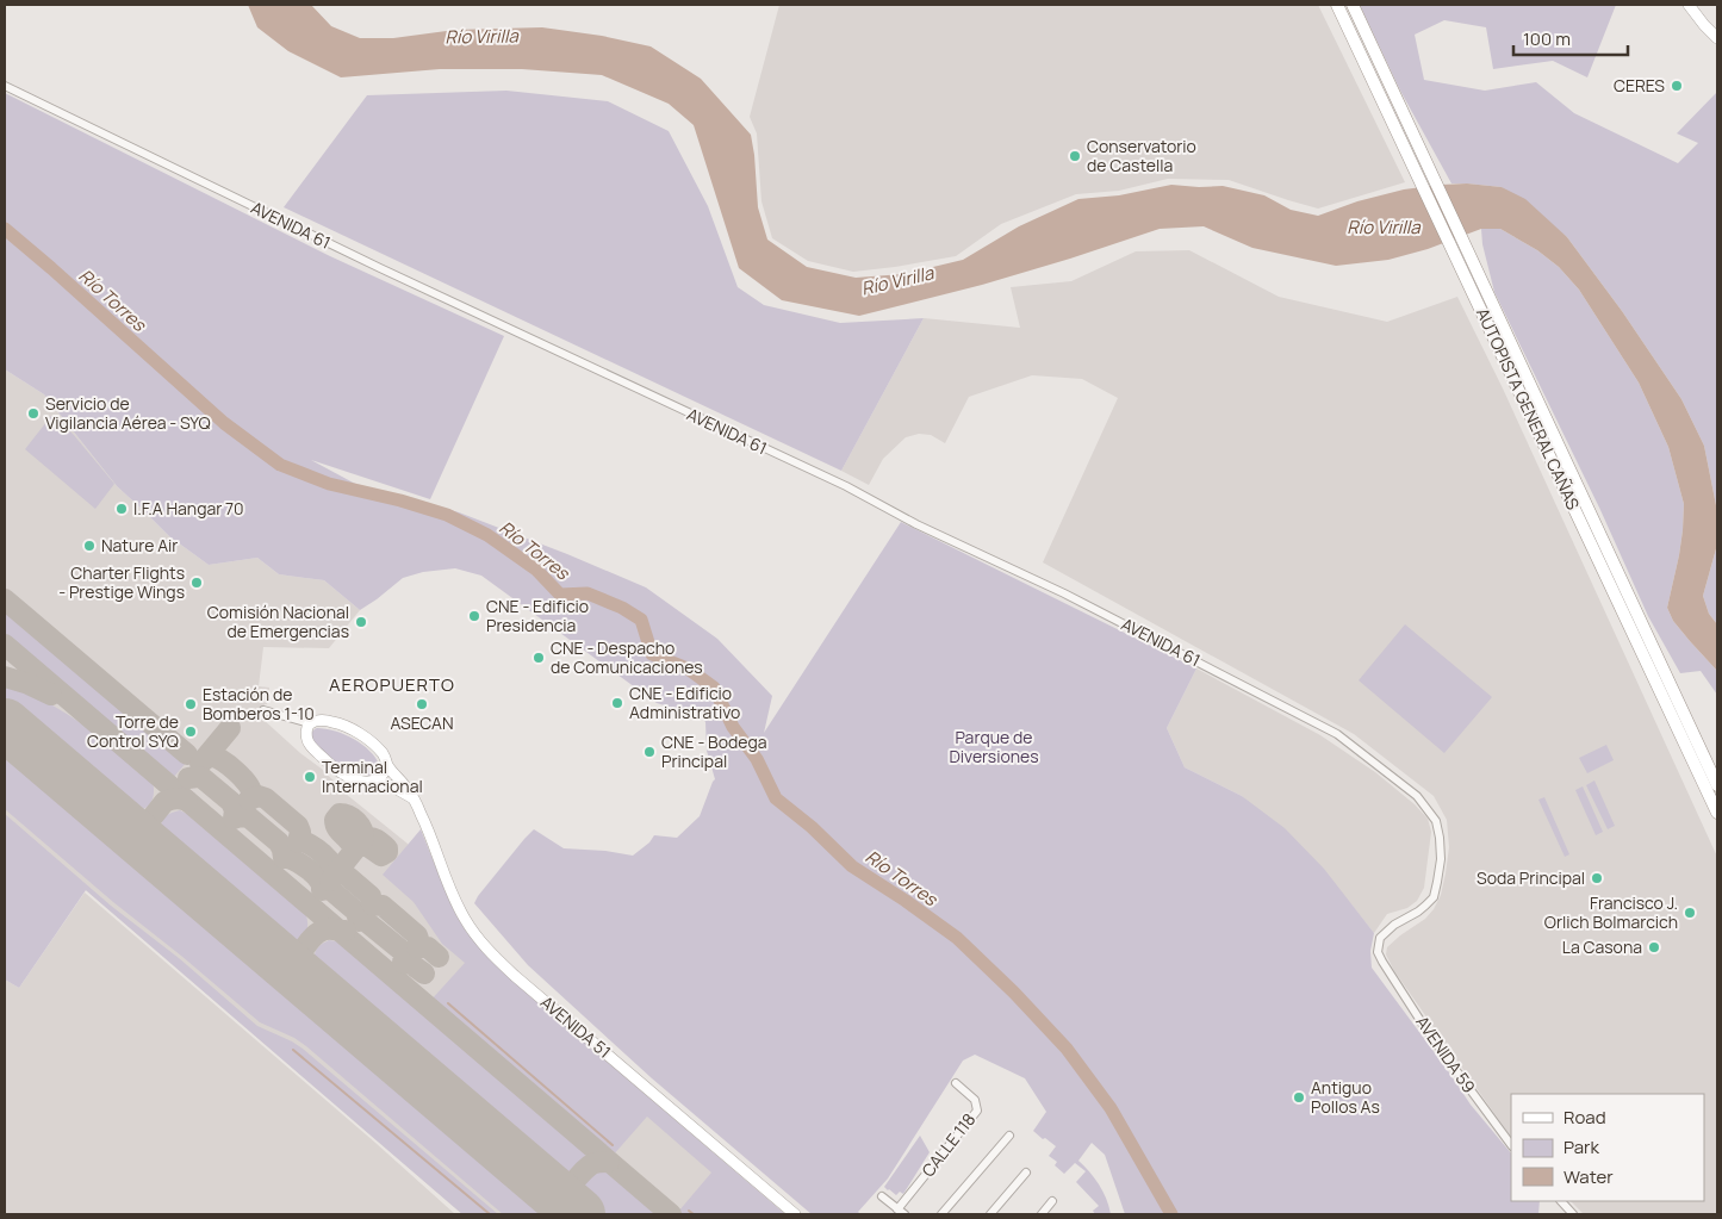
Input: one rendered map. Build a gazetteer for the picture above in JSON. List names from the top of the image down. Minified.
{"streets":{"highway":["AUTOPISTA GENERAL CAÑAS"],"main road":["AVENIDA 51"],"street":["AVENIDA 61","AVENIDA 59","CALLE 118"]},"crossings":[["AVENIDA 61","AVENIDA 59"]],"districts":["AEROPUERTO"],"water":["Río Virilla","Río Torres"],"parks":["Parque de Diversiones"],"places":["CERES","Conservatorio de Castella","Servicio de Vigilancia Aérea - SYQ","I.F.A Hangar 70","Nature Air","Charter Flights - Prestige Wings","CNE - Edificio Presidencia","Comisión Nacional de Emergencias","CNE - Despacho de Comunicaciones","CNE - Edificio Administrativo","Estación de Bomberos 1-10","ASECAN","Torre de Control SYQ","CNE - Bodega Principal","Terminal Internacional","Soda Principal","Francisco J. Orlich Bolmarcich","La Casona","Antiguo Pollos As"],"legend":["Road","Park","Water"],"scale_bar":"100 m"}
